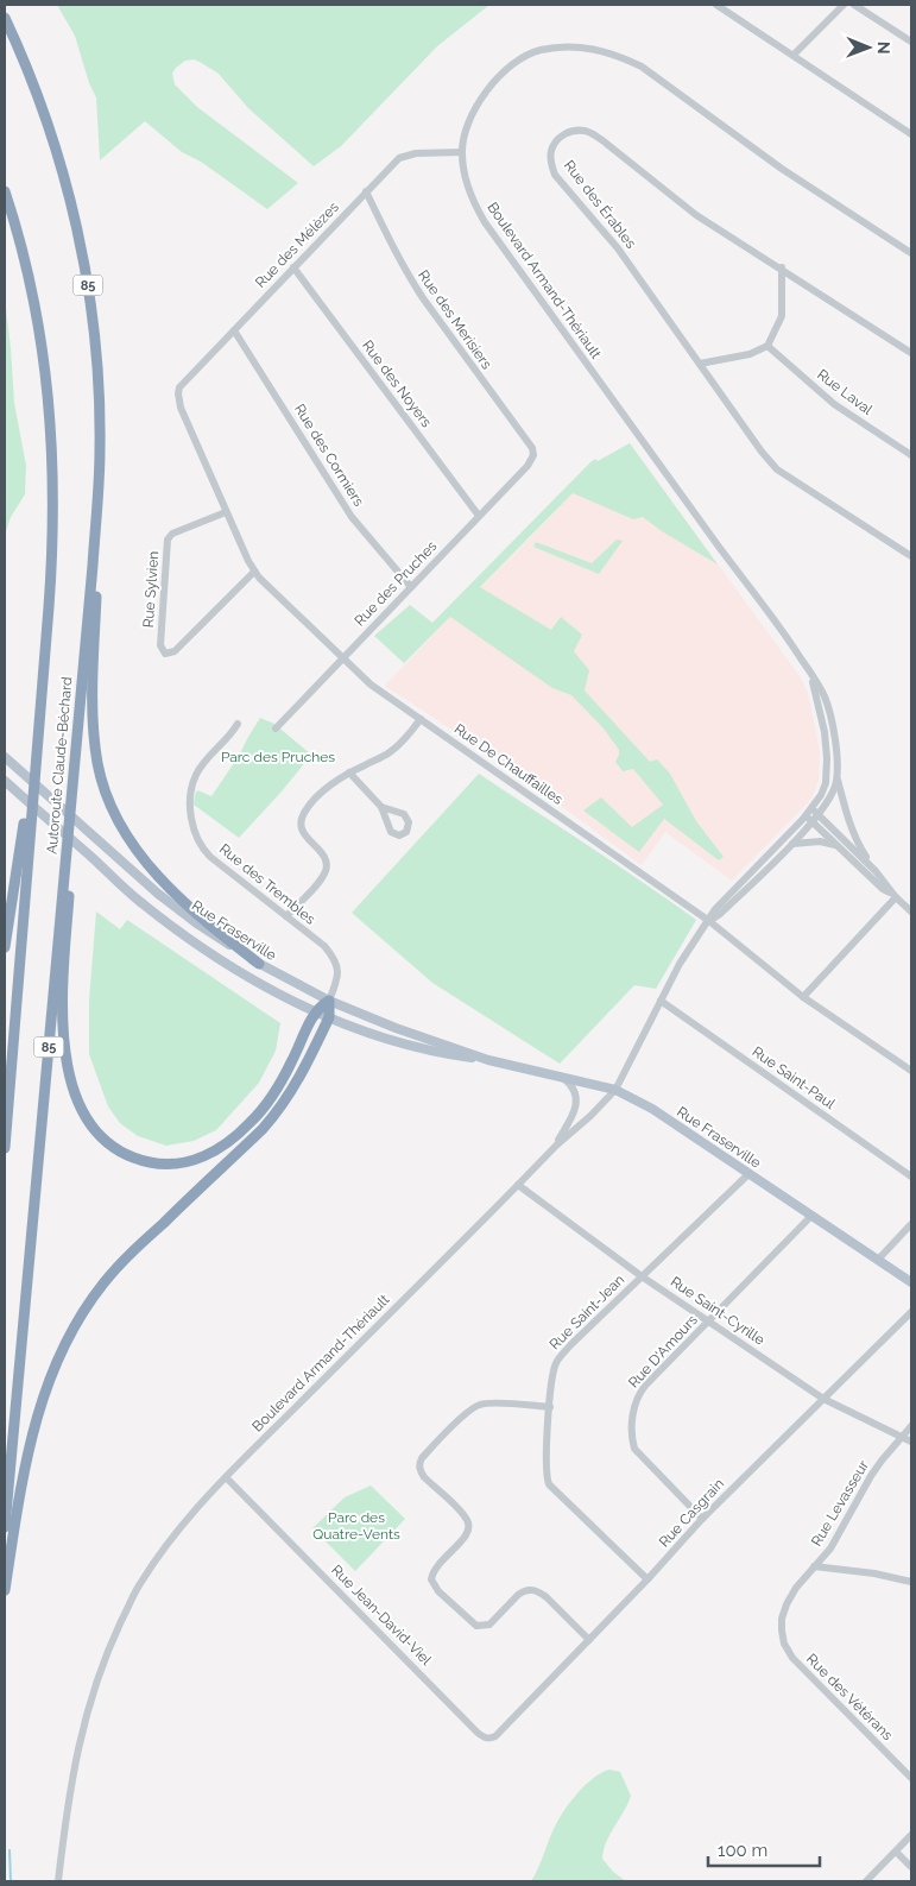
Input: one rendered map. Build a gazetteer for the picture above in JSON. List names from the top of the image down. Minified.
{"streets":{"highway":["85","Autoroute Claude-Béchard"],"main road":["Rue Fraserville"],"street":["Rue des Érables","Rue des Mélèzes","Boulevard Armand-Thériault","Rue des Merisiers","Rue des Noyers","Rue Laval","Rue des Cormiers","Rue des Pruches","Rue Sylvien","Rue De Chauffailles","Rue des Trembles","Rue Saint-Paul","Rue Saint-Cyrille","Rue Saint-Jean","Rue D'Amours","Rue Levasseur","Rue Casgrain","Rue Jean-David-Viel","Rue des Vétérans"]},"crossings":[["Rue des Mélèzes","Boulevard Armand-Thériault"],["Rue des Mélèzes","Rue des Merisiers"],["Rue des Mélèzes","Rue des Noyers"],["Rue des Mélèzes","Rue des Cormiers"],["Rue des Mélèzes","Rue De Chauffailles"],["Boulevard Armand-Thériault","Rue De Chauffailles"],["Boulevard Armand-Thériault","Rue Fraserville"],["Boulevard Armand-Thériault","Rue Saint-Paul"],["Boulevard Armand-Thériault","Rue Saint-Cyrille"],["Boulevard Armand-Thériault","Rue Jean-David-Viel"],["Rue des Merisiers","Rue des Pruches"],["Rue des Noyers","Rue des Pruches"],["Rue des Cormiers","Rue des Pruches"],["Rue des Pruches","Rue De Chauffailles"],["Rue Sylvien","Rue De Chauffailles"],["Rue des Trembles","Rue Fraserville"],["Rue Fraserville","Rue Saint-Jean"],["Rue Fraserville","Rue D'Amours"],["Rue Saint-Cyrille","Rue Saint-Jean"],["Rue Saint-Cyrille","Rue D'Amours"],["Rue Saint-Cyrille","Rue Levasseur"],["Rue Saint-Cyrille","Rue Casgrain"],["Rue Saint-Jean","Rue Casgrain"],["Rue D'Amours","Rue Casgrain"],["Rue Levasseur","Rue des Vétérans"],["Rue Casgrain","Rue Jean-David-Viel"]],"parks":["Parc des Pruches","Parc des Quatre-Vents"],"scale_bar":"100 m","north":"right"}
